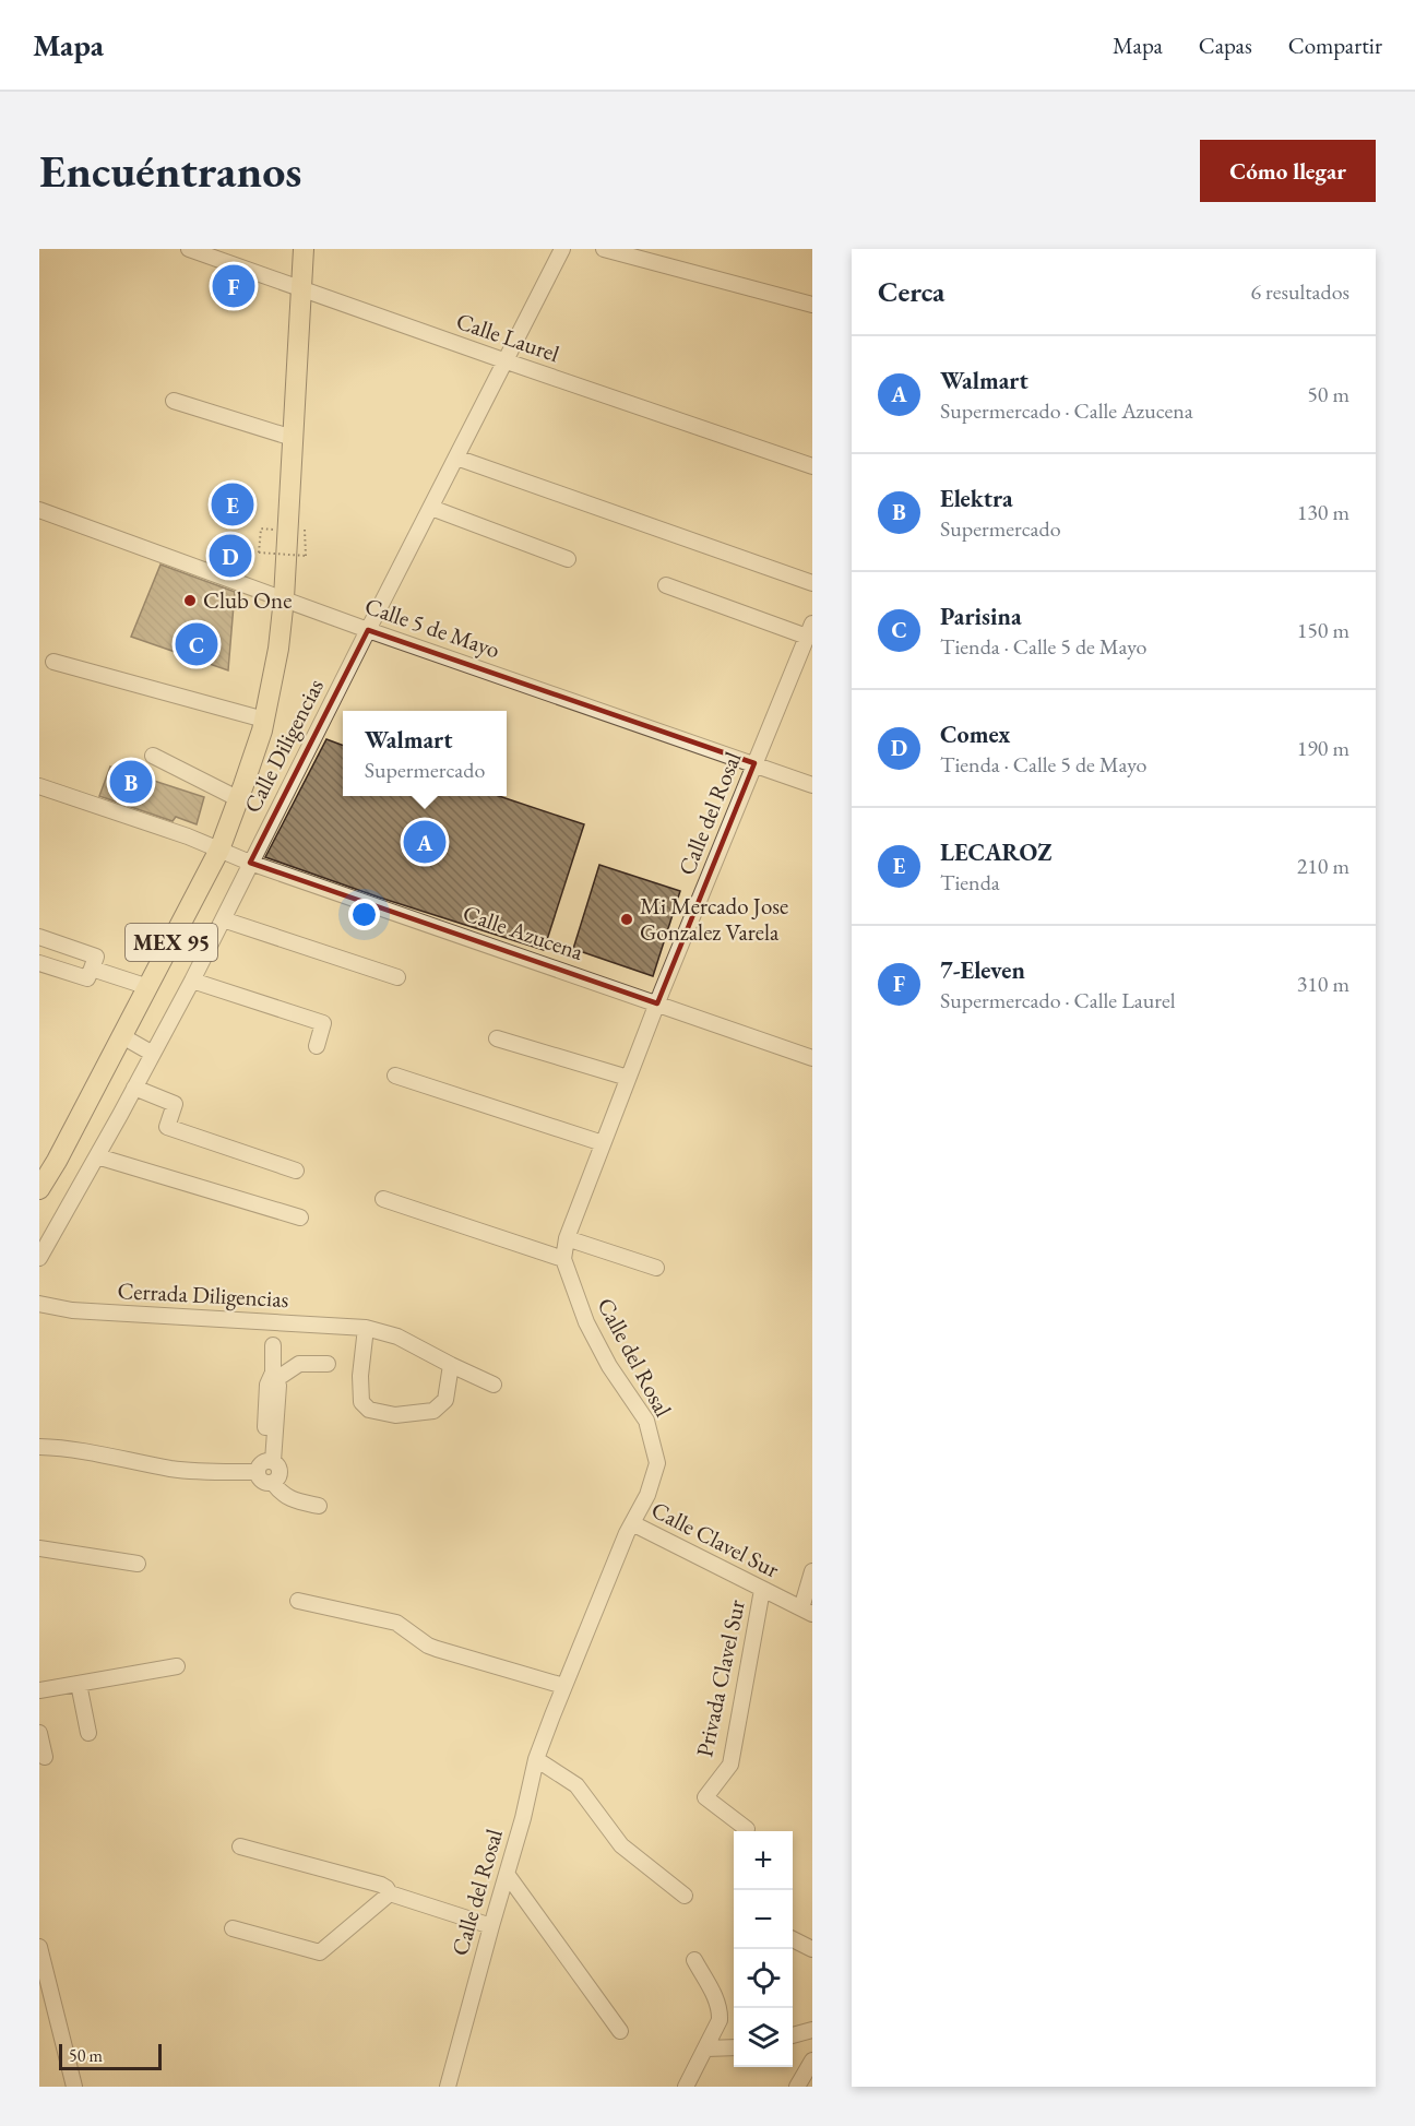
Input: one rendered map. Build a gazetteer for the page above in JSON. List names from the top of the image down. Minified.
{"streets":{"main road":["MEX 95"],"street":["Calle Laurel","Calle 5 de Mayo","Calle Diligencias","Calle del Rosal","Calle Azucena","Cerrada Diligencias","Calle Clavel Sur","Privada Clavel Sur"]},"crossings":[["Calle Laurel","Calle Diligencias"],["Calle Laurel","MEX 95"],["Calle 5 de Mayo","Calle Diligencias"],["Calle 5 de Mayo","Calle del Rosal"],["Calle 5 de Mayo","MEX 95"],["Calle Diligencias","Calle Azucena"],["Calle del Rosal","Calle Azucena"],["Calle del Rosal","Calle Clavel Sur"],["Calle Azucena","MEX 95"],["Calle Clavel Sur","Privada Clavel Sur"]],"places":["Club One","Mi Mercado Jose Gonzalez Varela"],"scale_bar":"50 m","page":{"header":"Mapa","nav":["Mapa","Capas","Compartir"],"buttons":"Cómo llegar","title":"Encuéntranos","heading":["Cerca","6 resultados"],"pins":["F","E","D","C","B","A"],"list":[{"mark":"A","name":"Walmart","note":"Supermercado · Calle Azucena","value":"50 m"},{"mark":"B","name":"Elektra","note":"Supermercado","value":"130 m"},{"mark":"C","name":"Parisina","note":"Tienda · Calle 5 de Mayo","value":"150 m"},{"mark":"D","name":"Comex","note":"Tienda · Calle 5 de Mayo","value":"190 m"},{"mark":"E","name":"LECAROZ","note":"Tienda","value":"210 m"},{"mark":"F","name":"7-Eleven","note":"Supermercado · Calle Laurel","value":"310 m"}],"popup":["Walmart","Supermercado"],"map_buttons":["+","−"],"scale":"50 m"}}
